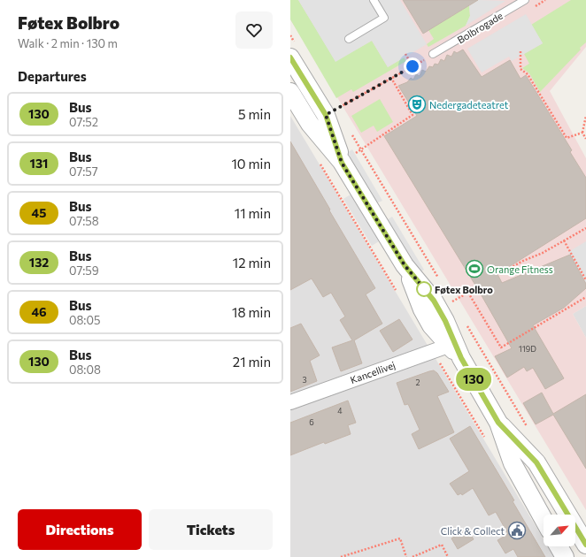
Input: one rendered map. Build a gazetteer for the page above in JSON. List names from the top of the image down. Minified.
{"streets":{"street":["Kancellivej"],"lane":["Bolbrogade"]},"places":{"theatre":["Nedergadeteatret"],"sports":["Orange Fitness"],"other":["Føtex Bolbro"],"public building":["Click & Collect"]},"lines":["bus line 130"],"house_numbers":["119D","3","2","4","6"],"north":"top right","page":{"heading":[["Føtex Bolbro","Walk · 2 min · 130 m"],"Departures"],"on_map":"130","list":[{"mark":"130","name":"Bus","note":"07:52","value":"5 min"},{"mark":"131","name":"Bus","note":"07:57","value":"10 min"},{"mark":"45","name":"Bus","note":"07:58","value":"11 min"},{"mark":"132","name":"Bus","note":"07:59","value":"12 min"},{"mark":"46","name":"Bus","note":"08:05","value":"18 min"},{"mark":"130","name":"Bus","note":"08:08","value":"21 min"}],"buttons":["Directions","Tickets"]}}
